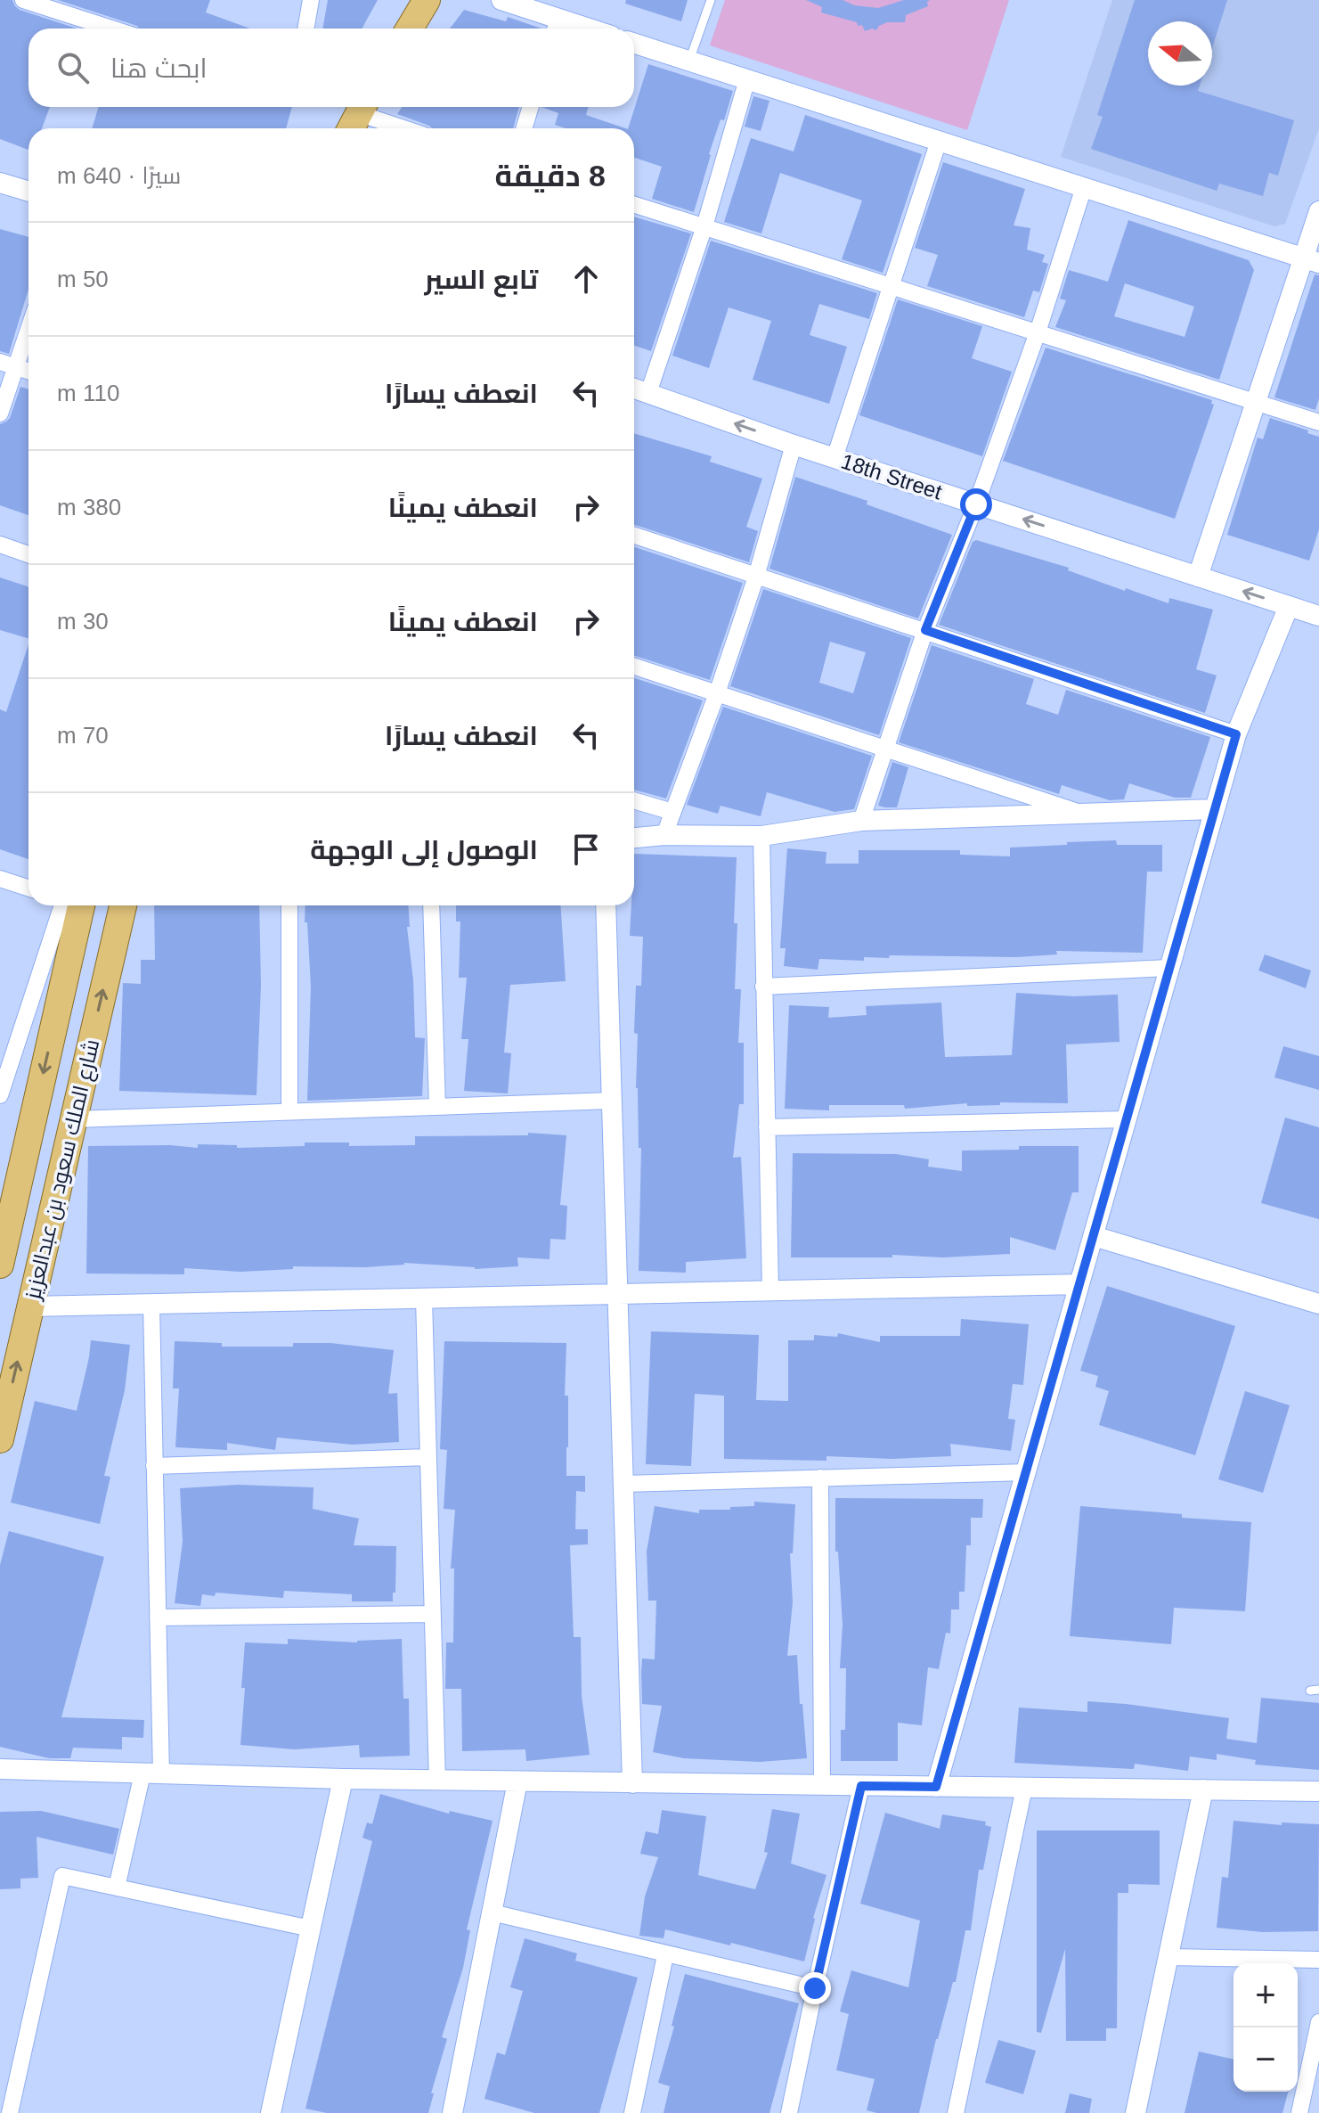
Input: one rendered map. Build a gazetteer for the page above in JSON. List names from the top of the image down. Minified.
{"streets":{"main road":["شارع الملك سعود بن عبدالعزيز"],"street":["18th Street"]},"north":"left","page":{"search":"ابحث هنا","heading":["8 دقيقة","سيرًا · 640 m"],"list":[["تابع السير","50 m"],["انعطف يسارًا","110 m"],["انعطف يمينًا","380 m"],["انعطف يمينًا","30 m"],["انعطف يسارًا","70 m"],"الوصول إلى الوجهة"],"map_buttons":["+","−"]}}
